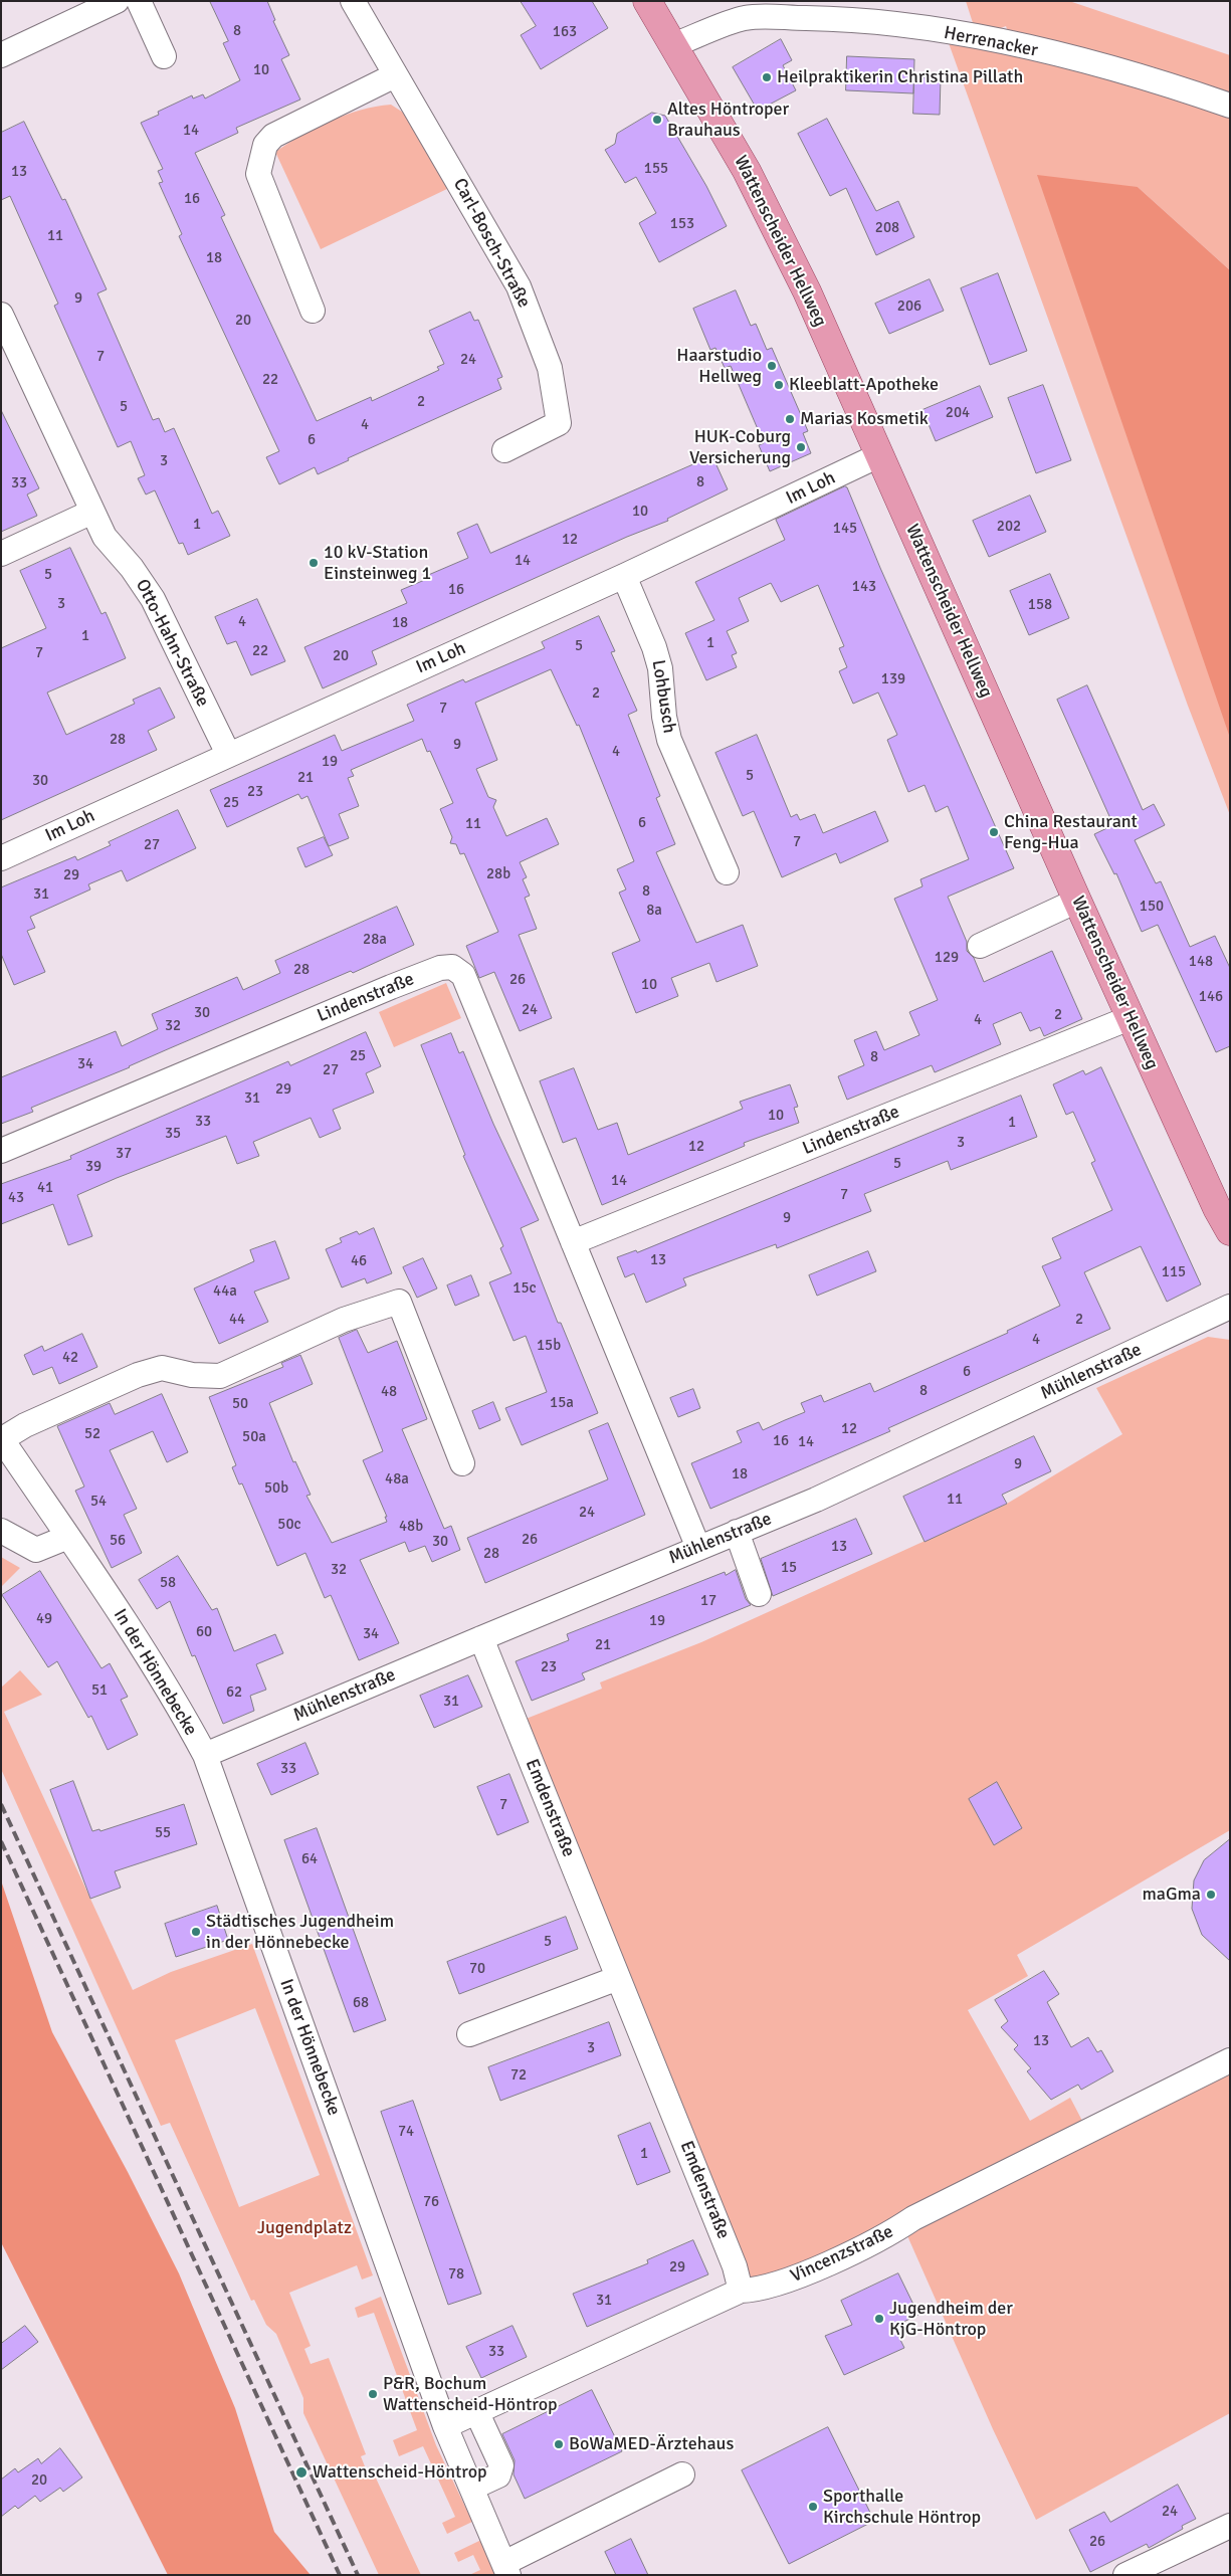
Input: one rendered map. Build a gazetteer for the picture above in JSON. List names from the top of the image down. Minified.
{"streets":{"main road":["Wattenscheider Hellweg"],"street":["Herrenacker","Carl-Bosch-Straße","Im Loh","Otto-Hahn-Straße","Lohbusch","Lindenstraße","Mühlenstraße","In der Hönnebecke","Emdenstraße","Vincenzstraße"]},"crossings":[["Herrenacker","Wattenscheider Hellweg"],["Wattenscheider Hellweg","Im Loh"],["Wattenscheider Hellweg","Lindenstraße"],["Im Loh","Otto-Hahn-Straße"],["Im Loh","Lohbusch"],["Lindenstraße","Mühlenstraße"],["Mühlenstraße","In der Hönnebecke"],["Mühlenstraße","Emdenstraße"],["In der Hönnebecke","Vincenzstraße"],["Emdenstraße","Vincenzstraße"]],"parks":["Jugendplatz"],"places":["Heilpraktikerin Christina Pillath","Altes Höntroper Brauhaus","Haarstudio Hellweg","Kleeblatt-Apotheke","Marias Kosmetik","HUK-Coburg Versicherung","10 kV-Station Einsteinweg 1","China Restaurant Feng-Hua","maGma","Städtisches Jugendheim in der Hönnebecke","Jugendheim der KjG-Höntrop","P&R, Bochum Wattenscheid-Höntrop","BoWaMED-Ärztehaus","Wattenscheid-Höntrop","Sporthalle Kirchschule Höntrop"],"house_numbers":["8","163","10","14","155","13","16","153","208","11","18","9","206","20","7","24","22","2","5","204","4","6","3","8","33","10","1","202","145","12","14","5","143","16","3","158","4","18","1","1","5","22","7","20","139","2","7","28","9","4","19","5","21","30","23","25","6","11","7","27","28b","29","8","31","150","8a","28a","129","148","28","26","10","146","24","30","2","4","32","25","8","34","27","29","31","10","33","1","35","3","12","37","5","39","14","41","7","43","9","13","46","115","15c","44a","44","2","4","15b","42","6","8","48","15a","50","12","52","50a","16","14","9","18","48a","50b","11","54","24","50c","48b","26","56","30","13","28","15","32","58","17","49","19","60","34","21","23","51","62","31","33","7","55","64","5","70","68","13","3","72","74","1","76","29","78","31","33","20","24","26"]}
